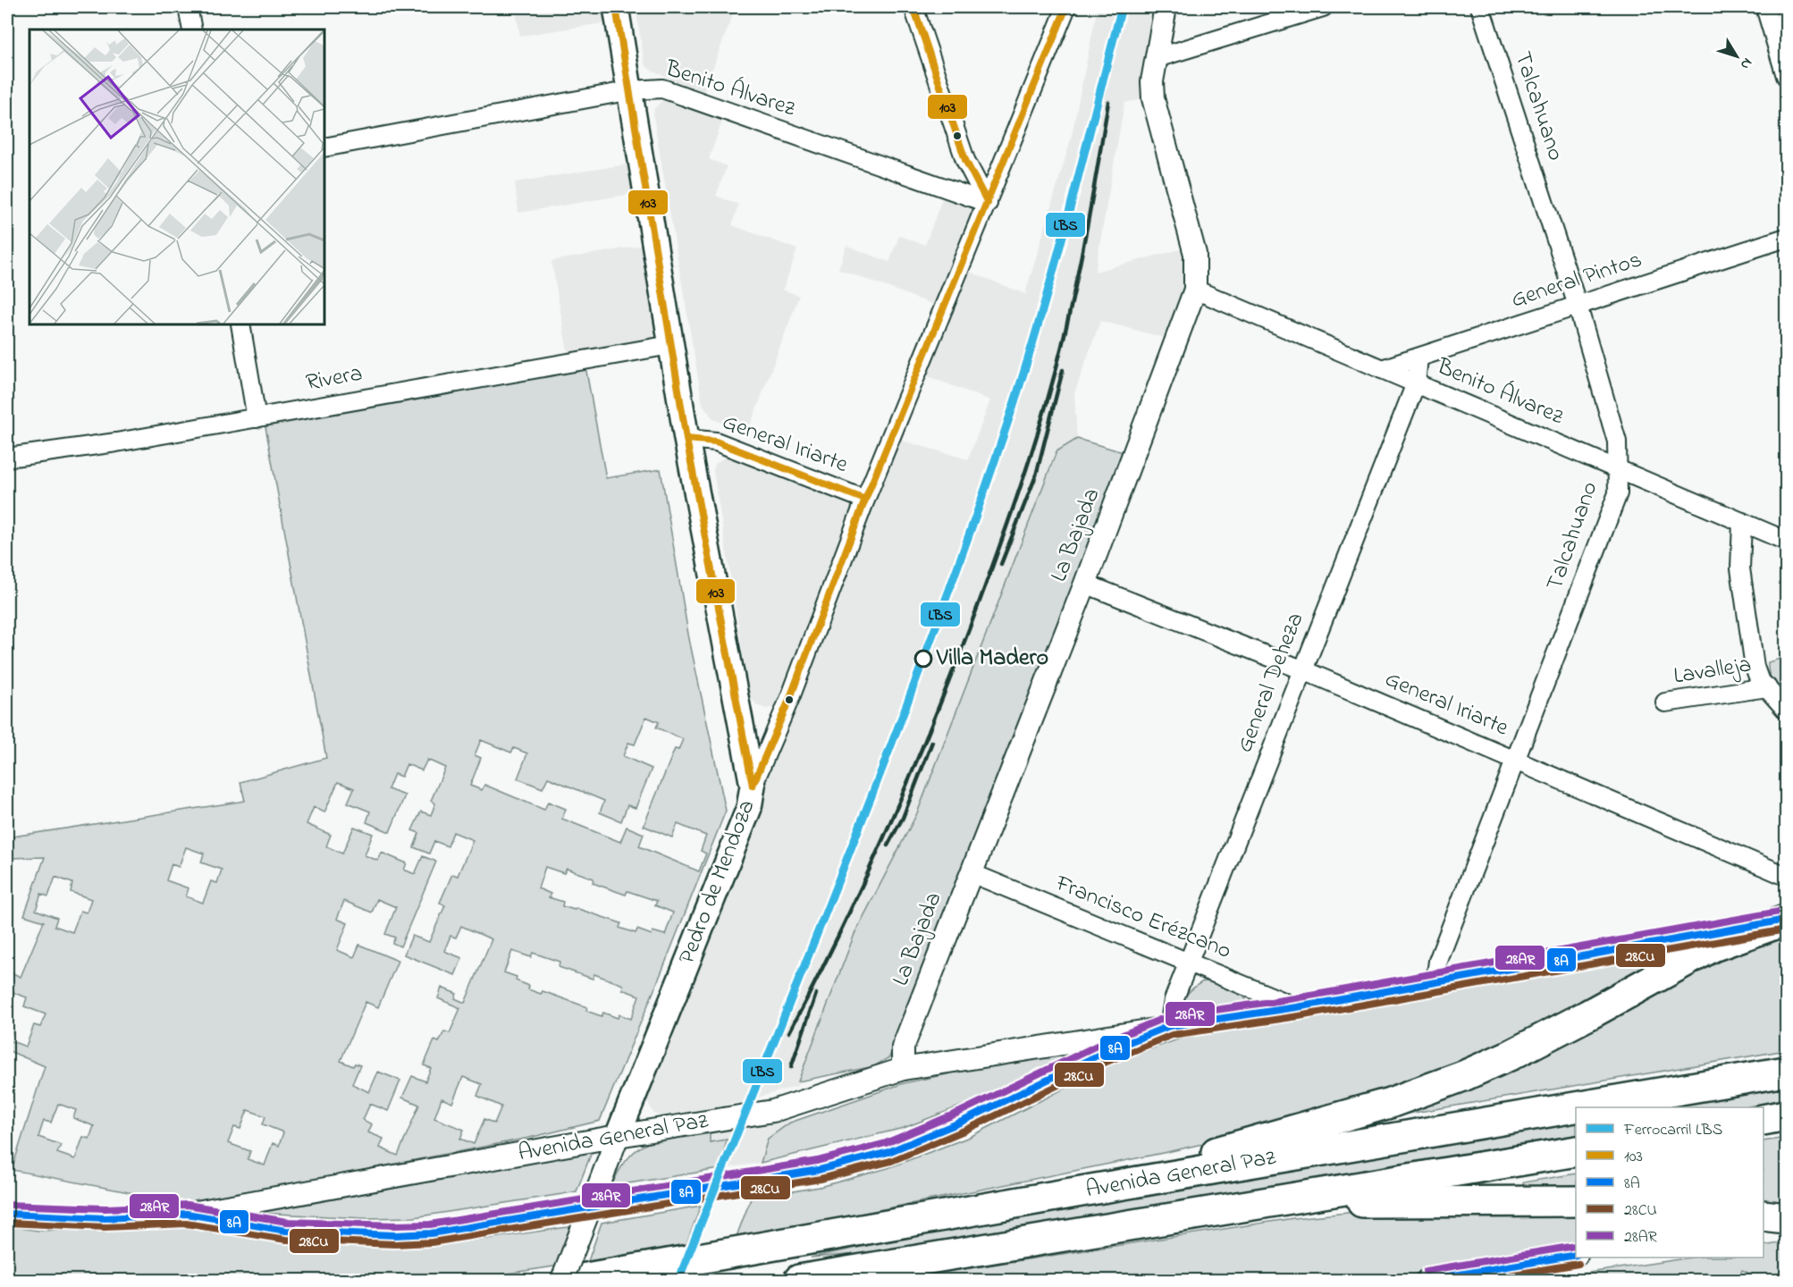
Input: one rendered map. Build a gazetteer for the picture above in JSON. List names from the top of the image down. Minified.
{"streets":{"highway":["Avenida General Paz"],"main road":["Pedro de Mendoza"],"street":["Benito Álvarez","Talcahuano","General Pintos","Rivera","General Iriarte","La Bajada","Lavalleja","General Deheza","Francisco Erézcano"]},"crossings":[["Benito Álvarez","Talcahuano"],["Benito Álvarez","General Pintos"],["Benito Álvarez","La Bajada"],["Benito Álvarez","General Deheza"],["Benito Álvarez","Pedro de Mendoza"],["Talcahuano","General Pintos"],["Talcahuano","General Iriarte"],["Talcahuano","Avenida General Paz"],["General Pintos","General Deheza"],["General Iriarte","La Bajada"],["General Iriarte","General Deheza"],["General Iriarte","Pedro de Mendoza"],["La Bajada","Francisco Erézcano"],["La Bajada","Avenida General Paz"],["General Deheza","Francisco Erézcano"],["General Deheza","Avenida General Paz"],["Pedro de Mendoza","Avenida General Paz"],["Francisco Erézcano","Avenida General Paz"]],"places":["Villa Madero"],"lines":["rail line LBS","transit line 103","transit line 28AR","transit line 8A","transit line 28CU"],"legend":["Ferrocarril LBS","103","8A","28CU","28AR"],"north":"bottom right"}
